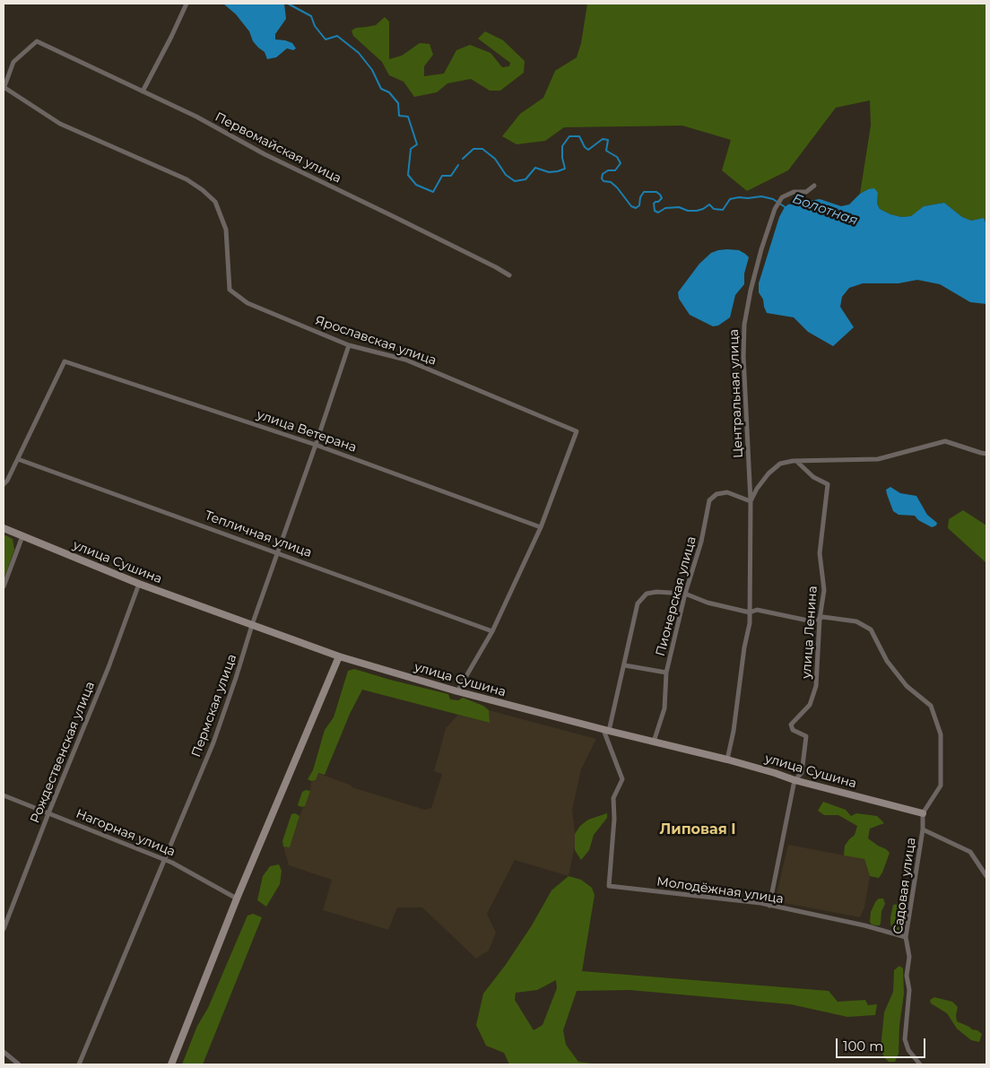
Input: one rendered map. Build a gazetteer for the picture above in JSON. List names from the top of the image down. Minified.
{"streets":{"street":["Первомайская улица","Ярославская улица","Центральная улица","улица Ветерана","Тепличная улица","улица Сушина","Пионерская улица","улица Ленина","Пермская улица","Рождественская улица","Нагорная улица","Садовая улица","Молодёжная улица"]},"crossings":[["Первомайская улица","Ярославская улица"],["Ярославская улица","улица Ветерана"],["Ярославская улица","Пермская улица"],["Центральная улица","улица Сушина"],["Центральная улица","Пионерская улица"],["улица Ветерана","Тепличная улица"],["улица Ветерана","Пермская улица"],["Тепличная улица","Пермская улица"],["улица Сушина","Пионерская улица"],["улица Сушина","улица Ленина"],["улица Сушина","Пермская улица"],["улица Сушина","Рождественская улица"],["улица Сушина","Садовая улица"],["улица Сушина","Молодёжная улица"],["улица Ленина","Молодёжная улица"],["Пермская улица","Нагорная улица"],["Рождественская улица","Нагорная улица"],["Садовая улица","Молодёжная улица"]],"districts":["Липовая I"],"water":["Болотная"],"scale_bar":"100 m"}
